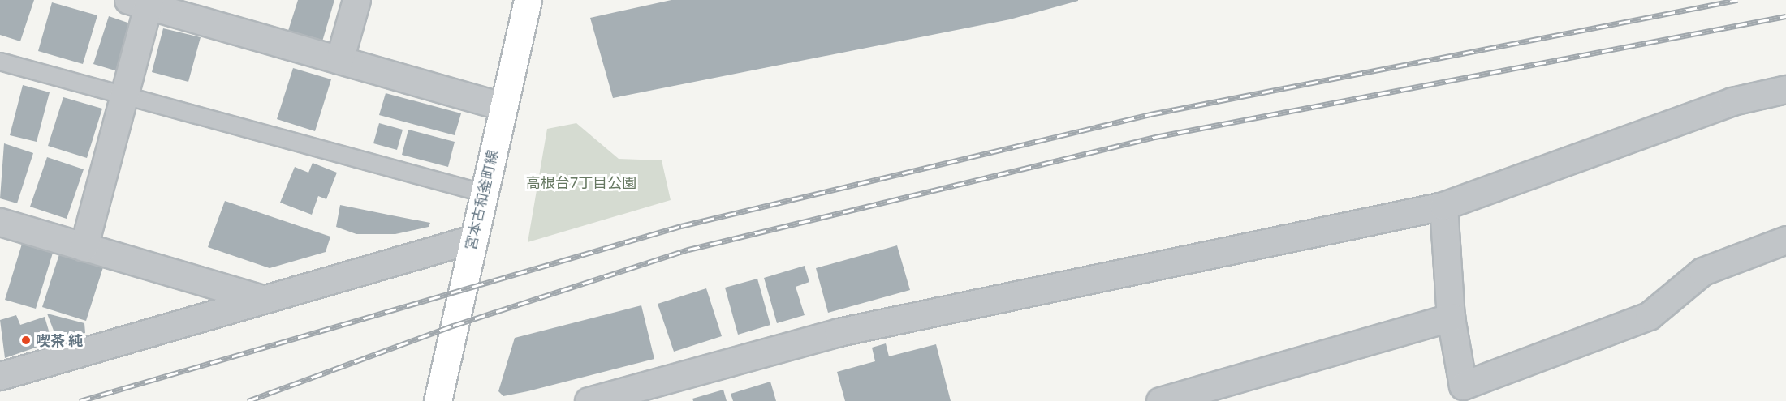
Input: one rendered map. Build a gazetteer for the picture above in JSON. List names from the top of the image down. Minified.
{"streets":{"street":["宮本古和釜町線"]},"parks":["高根台7丁目公園"],"places":["喫茶 純"]}
